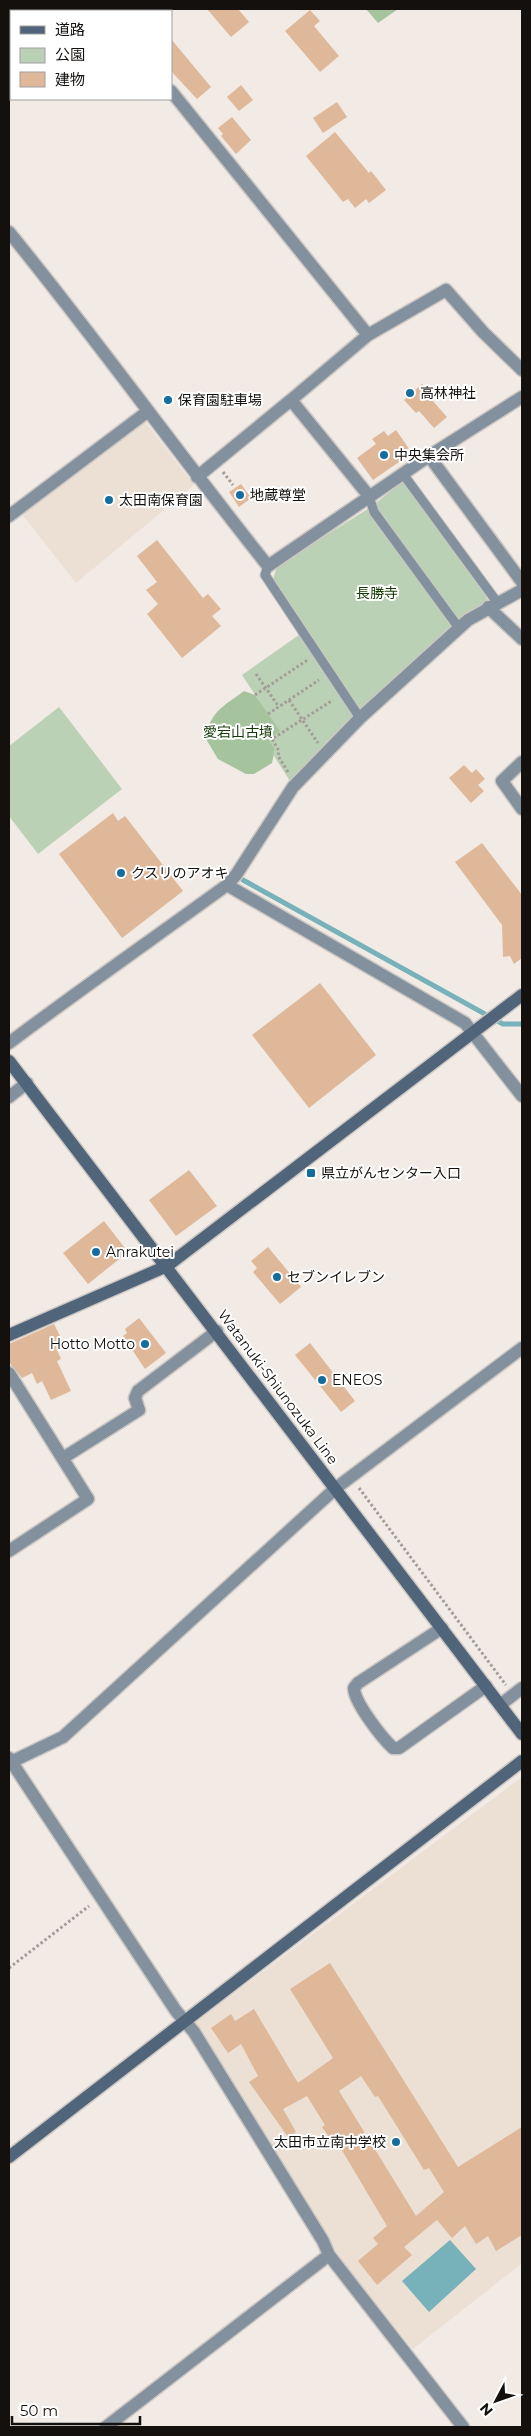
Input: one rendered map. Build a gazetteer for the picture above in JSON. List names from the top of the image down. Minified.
{"streets":{"street":["Watanuki-Shiunozuka Line"]},"parks":["長勝寺","愛宕山古墳"],"places":{"other":["高林神社","保育園駐車場","中央集会所","地蔵尊堂","太田南保育園","クスリのアオキ","Anrakutei","セブンイレブン","Hotto Motto","ENEOS","太田市立南中学校"],"transit":["県立がんセンター入口"]},"legend":["道路","公園","建物"],"scale_bar":"50 m","north":"bottom left"}
